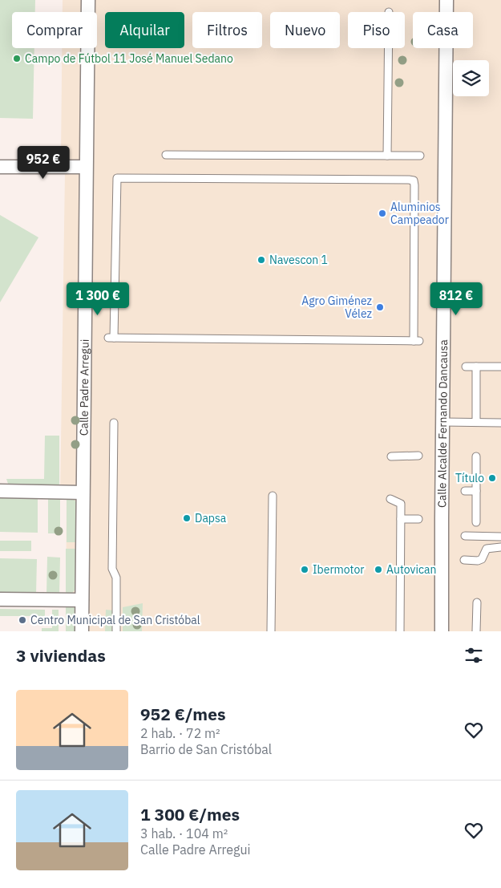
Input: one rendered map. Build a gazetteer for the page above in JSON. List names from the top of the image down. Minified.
{"streets":{"street":["Calle Padre Arregui","Calle Alcalde Fernando Dancausa"]},"places":["Campo de Fútbol 11 José Manuel Sedano","Aluminios Campeador","Navescon 1","Agro Giménez Vélez","Título","Dapsa","Ibermotor","Autovican","Centro Municipal de San Cristóbal"],"page":{"chip":["Comprar","Alquilar","Filtros","Nuevo","Piso","Casa"],"price":["952 €","1 300 €","812 €"],"heading":"3 viviendas","list":[{"name":"952 €/mes","note":"2 hab. · 72 m² · Barrio de San Cristóbal"},{"name":"1 300 €/mes","note":"3 hab. · 104 m² · Calle Padre Arregui"}]}}
